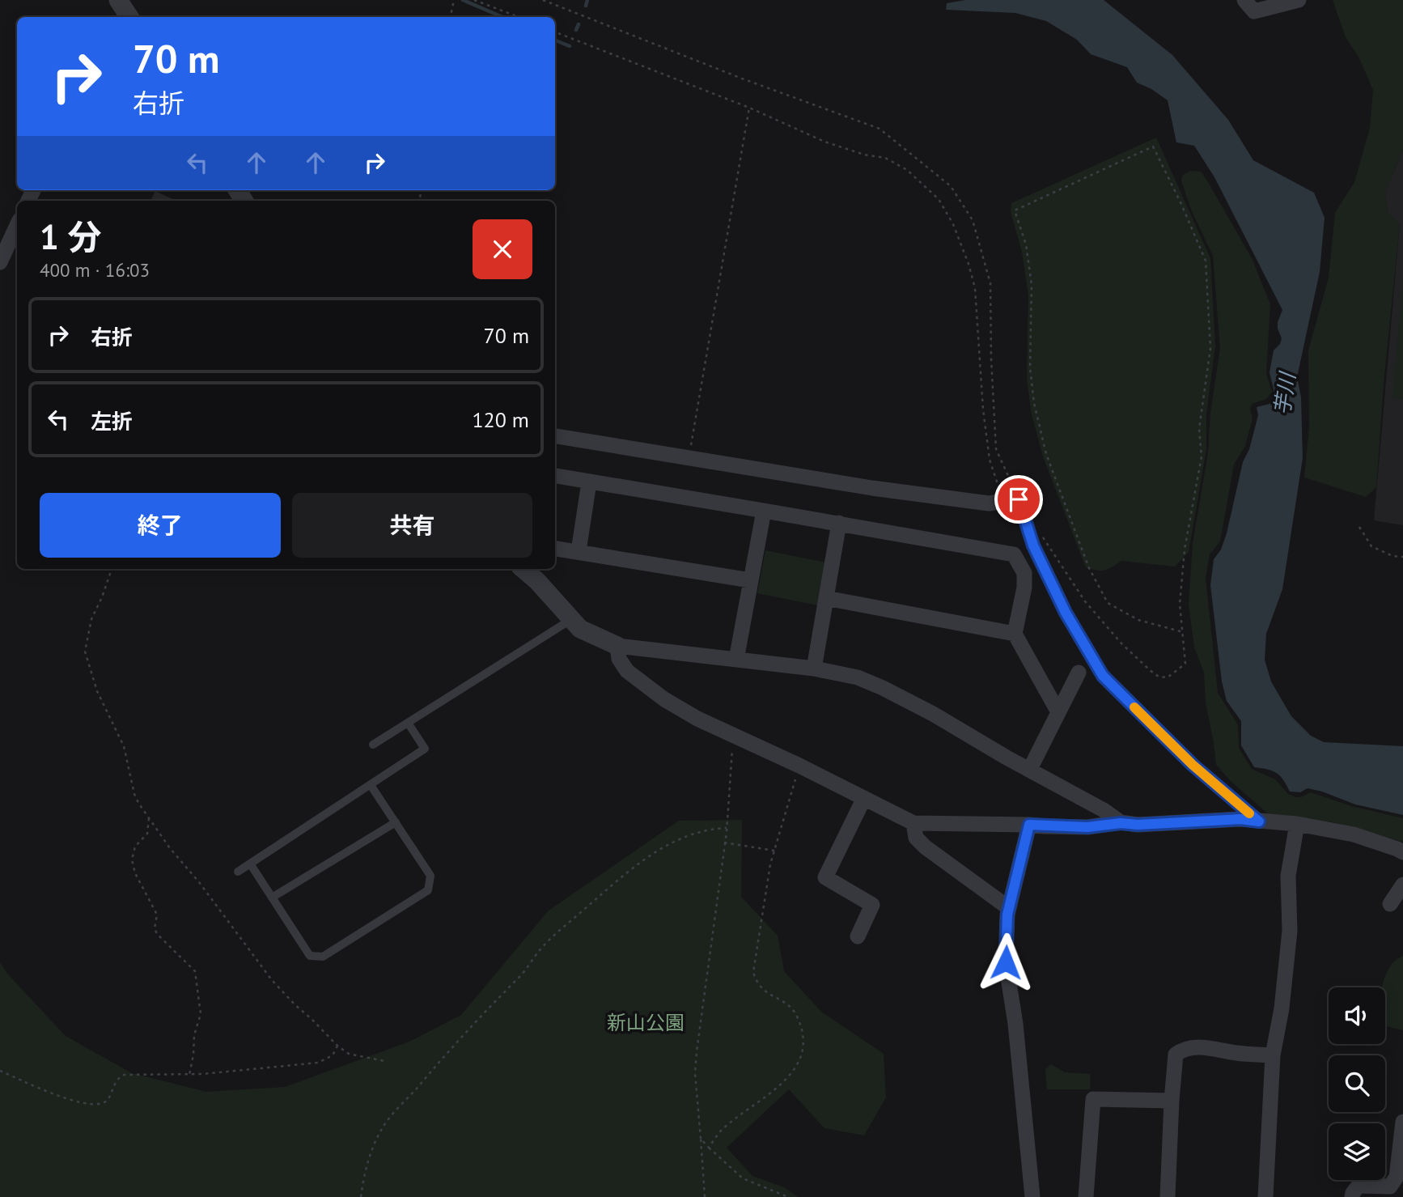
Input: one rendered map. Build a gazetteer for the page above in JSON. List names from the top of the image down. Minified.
{"water":["芋川"],"parks":["新山公園"],"page":{"turn":["70 m","右折"],"heading":["1 分","400 m · 16:03"],"list":[{"name":"右折","value":"70 m"},{"name":"左折","value":"120 m"}],"buttons":["終了","共有"]}}
